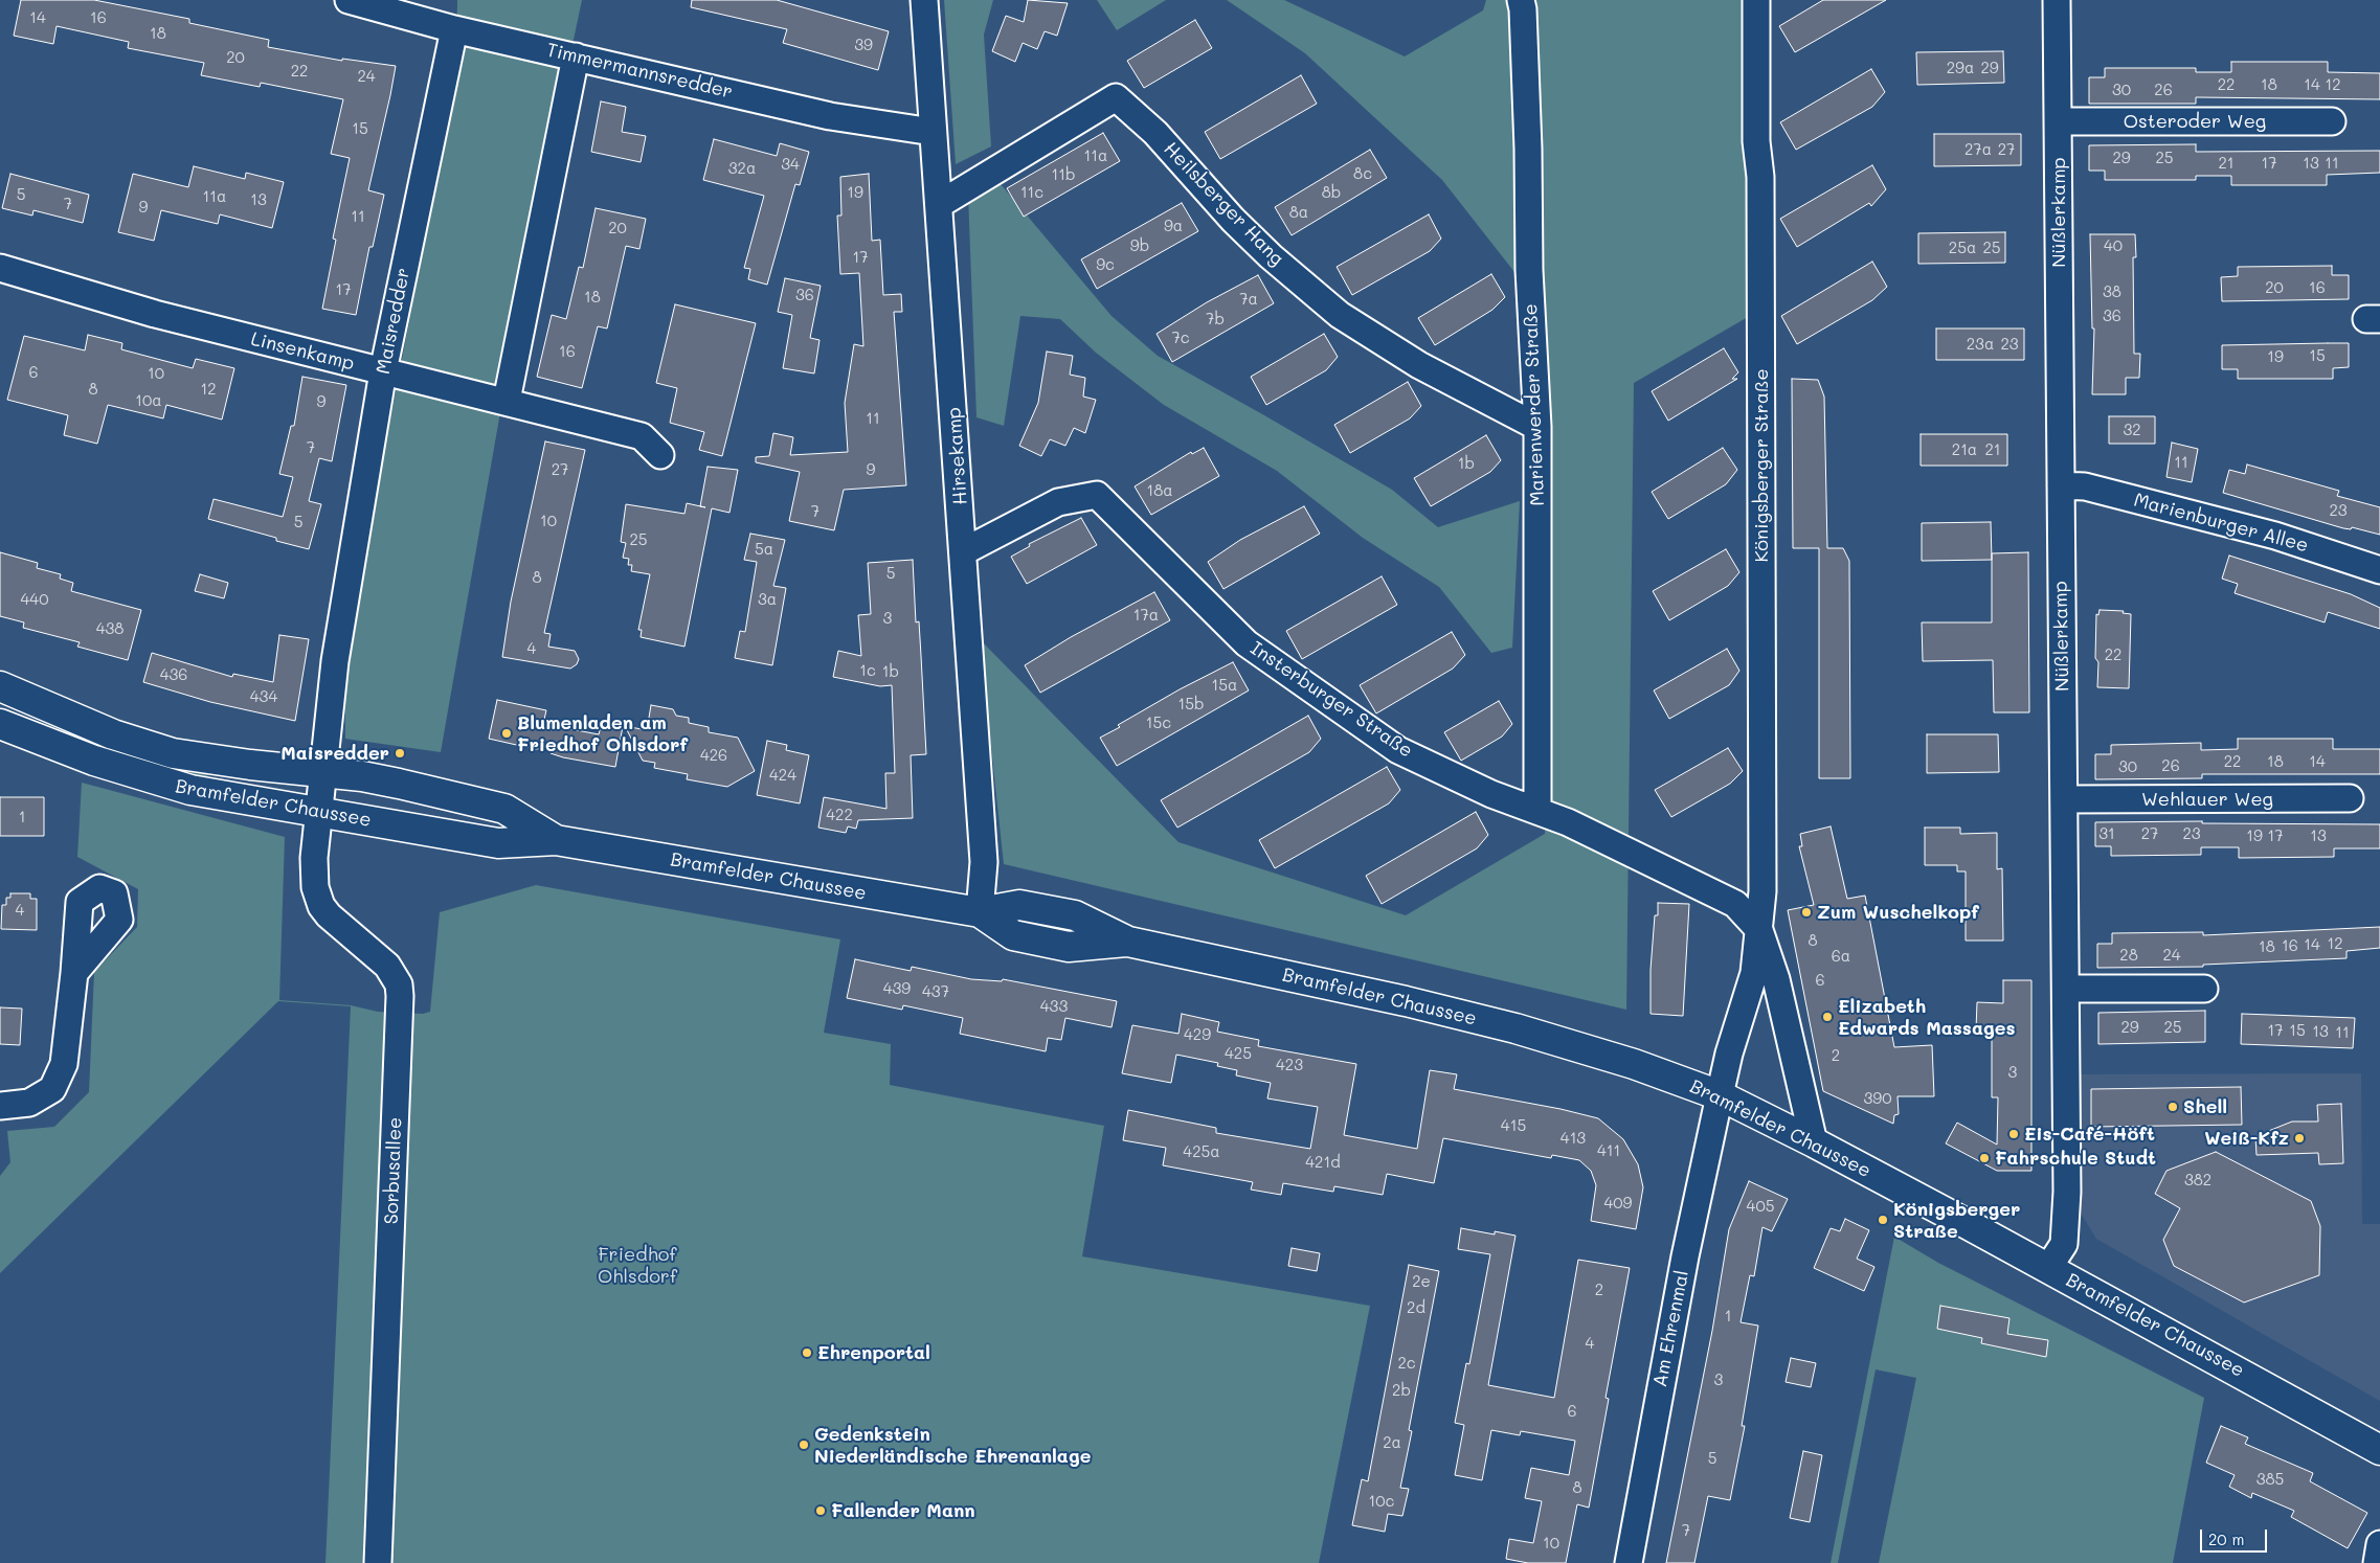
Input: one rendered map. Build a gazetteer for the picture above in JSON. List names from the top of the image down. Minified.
{"streets":{"main road":["Bramfelder Chaussee"],"street":["Timmermannsredder","Osteroder Weg","Heilsberger Hang","Nüßlerkamp","Maisredder","Linsenkamp","Marienwerder Straße","Hirsekamp","Königsberger Straße","Marienburger Allee","Insterburger Straße","Wehlauer Weg","Sorbusallee","Am Ehrenmal"]},"crossings":[["Timmermannsredder","Maisredder"],["Timmermannsredder","Hirsekamp"],["Osteroder Weg","Nüßlerkamp"],["Heilsberger Hang","Marienwerder Straße"],["Heilsberger Hang","Hirsekamp"],["Nüßlerkamp","Marienburger Allee"],["Nüßlerkamp","Wehlauer Weg"],["Nüßlerkamp","Bramfelder Chaussee"],["Maisredder","Linsenkamp"],["Maisredder","Bramfelder Chaussee"],["Maisredder","Sorbusallee"],["Marienwerder Straße","Insterburger Straße"],["Hirsekamp","Insterburger Straße"],["Hirsekamp","Bramfelder Chaussee"],["Königsberger Straße","Insterburger Straße"],["Königsberger Straße","Bramfelder Chaussee"],["Königsberger Straße","Am Ehrenmal"],["Bramfelder Chaussee","Sorbusallee"],["Bramfelder Chaussee","Am Ehrenmal"]],"parks":["Friedhof Ohlsdorf"],"places":["Blumenladen am Friedhof Ohlsdorf","Maisredder","Zum Wuschelkopf","Elizabeth Edwards Massages","Shell","Eis-Café-Höft","Weiß-Kfz","Fahrschule Studt","Königsberger Straße","Ehrenportal","Gedenkstein Niederländische Ehrenanlage","Fallender Mann"],"house_numbers":["14","16","18","39","20","29a","29","22","24","22","18","14","12","30","26","15","27a","27","11a","29","25","21","17","13","11","34","32a","8c","11b","19","11c","8b","5","11a","13","7","9","8a","11","9a","20","9b","40","25a","25","17","9c","20","16","17","38","36","18","7a","36","7b","7c","23a","23","16","15","19","6","10","8","12","10a","9","11","32","7","21a","21","11","1b","27","9","18a","23","7","10","5","25","5a","5","8","440","3a","17a","3","438","4","22","1c","1b","436","15a","434","15b","15c","426","22","18","14","26","30","424","422","1","31","27","23","19","17","13","4","8","12","14","16","18","28","24","6a","6","439","437","433","29","25","17","15","13","11","429","425","2","423","3","390","415","413","411","425a","421d","382","409","405","2e","2","2d","1","4","2c","3","2b","6","2a","5","385","8","10c","7","10"],"scale_bar":"20 m"}
